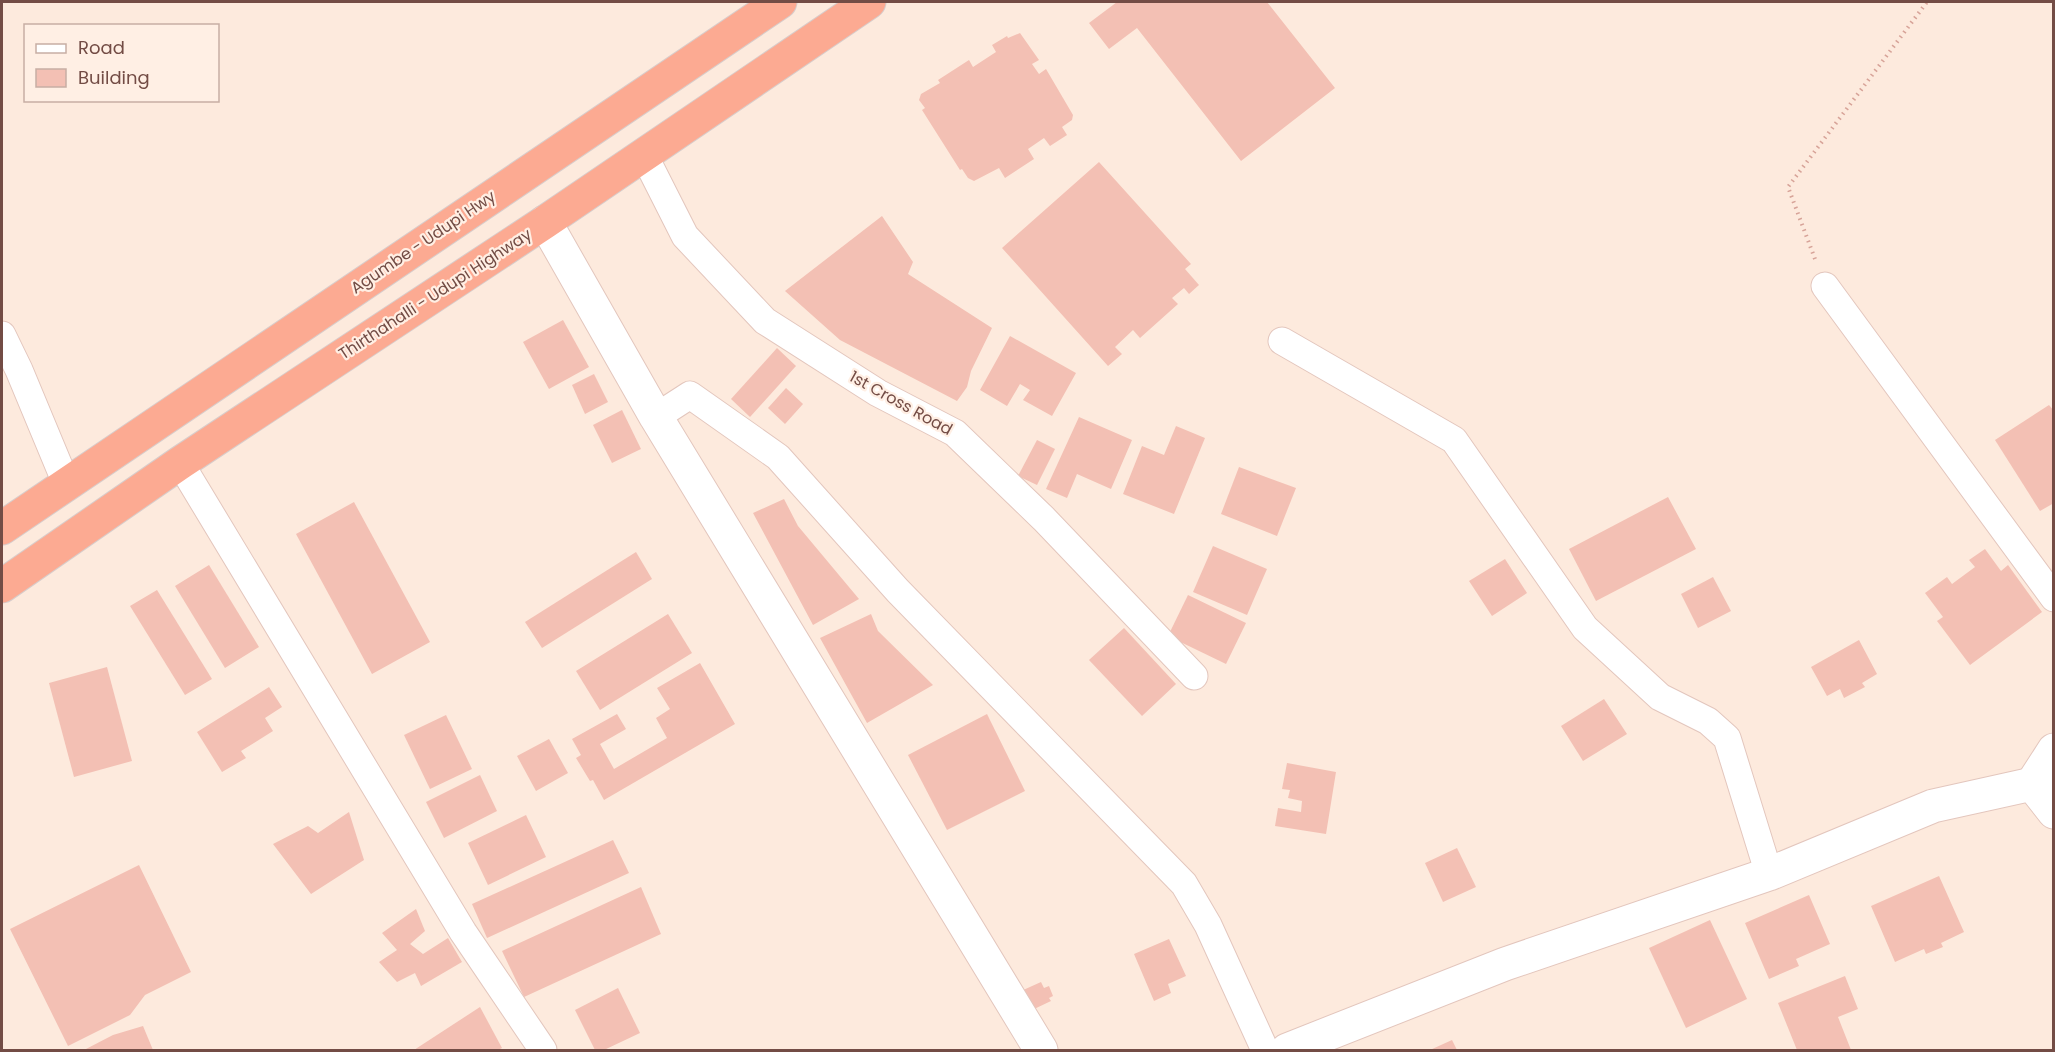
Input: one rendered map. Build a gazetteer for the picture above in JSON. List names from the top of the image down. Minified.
{"streets":{"highway":["Agumbe - Udupi Hwy","Thirthahalli - Udupi Highway"],"street":["1st Cross Road"]},"crossings":[["Thirthahalli - Udupi Highway","1st Cross Road"]],"legend":["Road","Building"]}
